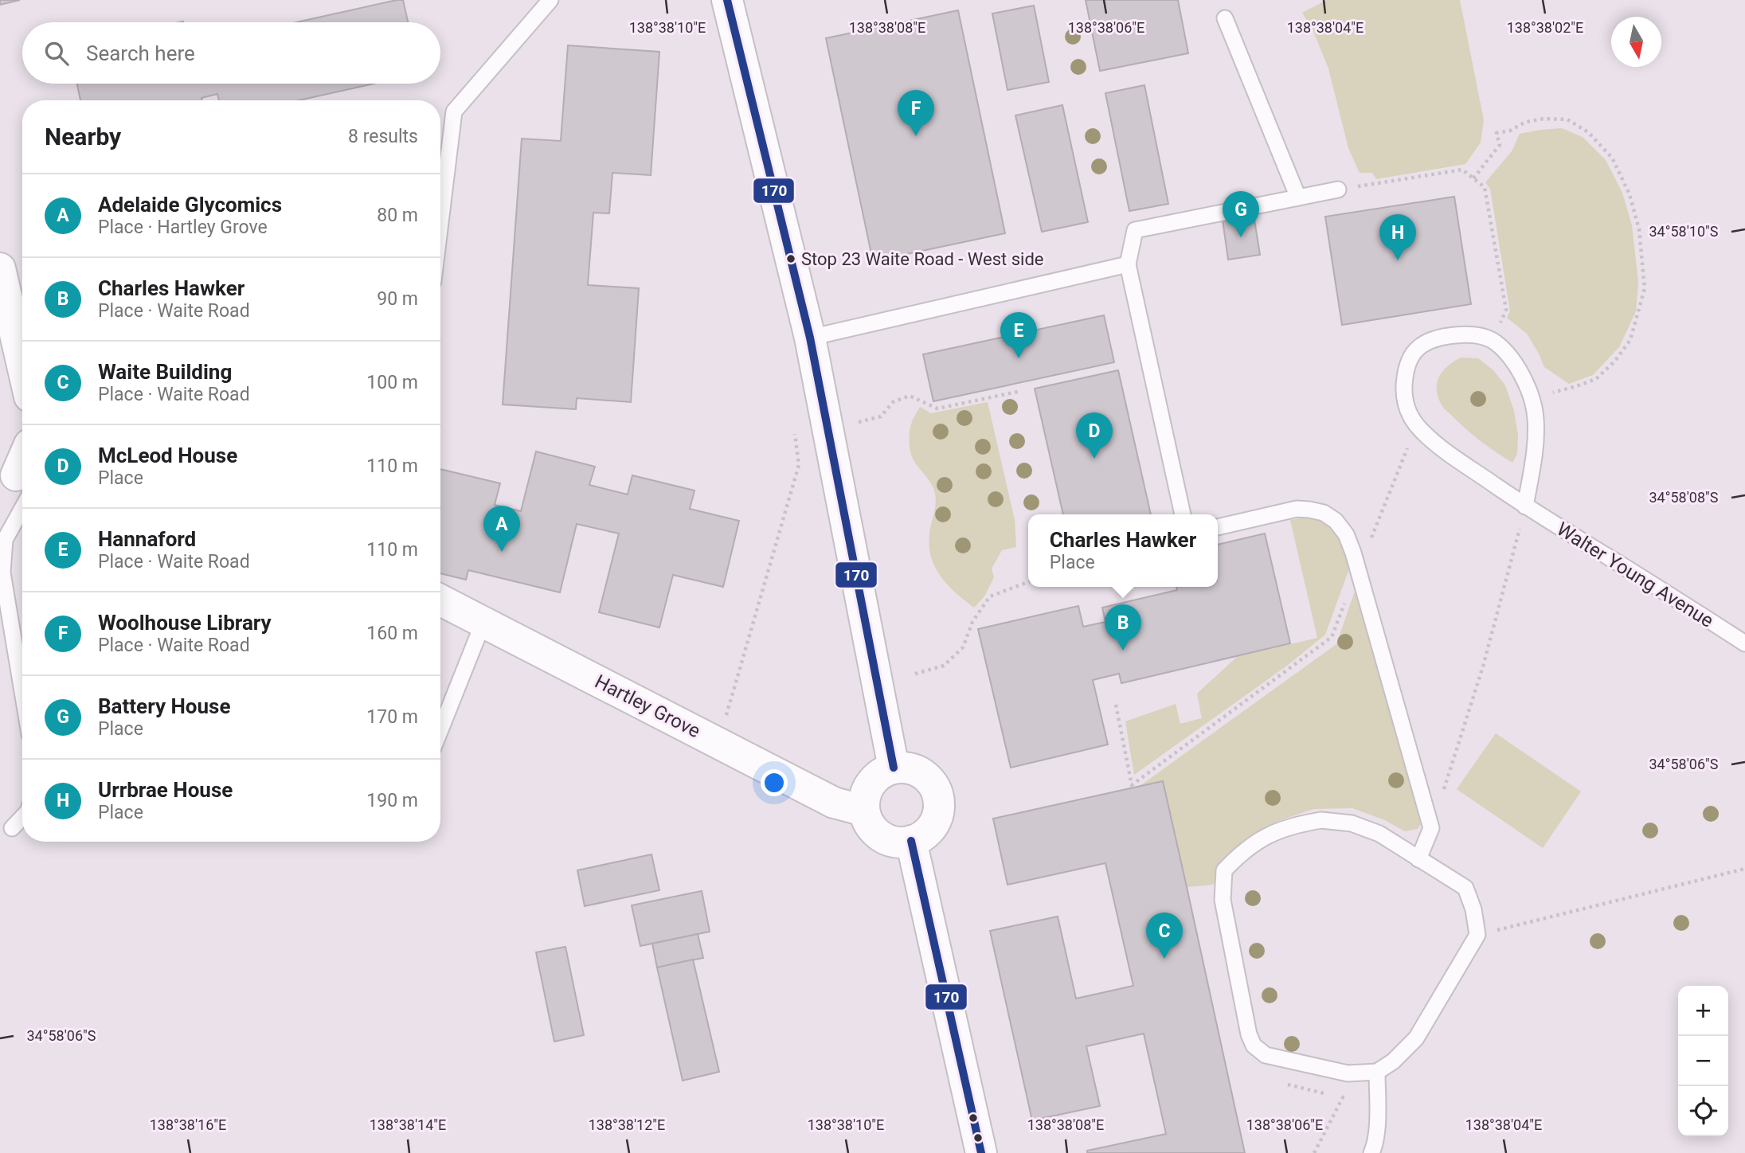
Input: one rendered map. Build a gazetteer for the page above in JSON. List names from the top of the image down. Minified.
{"streets":{"street":["Hartley Grove"],"lane":["Walter Young Avenue"]},"places":["Stop 23 Waite Road - West side"],"lines":["transit line 170"],"north":"bottom","page":{"search":"Search here","pins":["F","G","H","E","D","A","B","C"],"heading":["Nearby","8 results"],"list":[{"mark":"A","name":"Adelaide Glycomics","note":"Place · Hartley Grove","value":"80 m"},{"mark":"B","name":"Charles Hawker","note":"Place · Waite Road","value":"90 m"},{"mark":"C","name":"Waite Building","note":"Place · Waite Road","value":"100 m"},{"mark":"D","name":"McLeod House","note":"Place","value":"110 m"},{"mark":"E","name":"Hannaford","note":"Place · Waite Road","value":"110 m"},{"mark":"F","name":"Woolhouse Library","note":"Place · Waite Road","value":"160 m"},{"mark":"G","name":"Battery House","note":"Place","value":"170 m"},{"mark":"H","name":"Urrbrae House","note":"Place","value":"190 m"}],"popup":["Charles Hawker","Place"],"map_buttons":["+","−"]},"coordinates":["138°38'10\"E","138°38'08\"E","138°38'06\"E","138°38'04\"E","138°38'02\"E","34°58'10\"S","34°58'08\"S","34°58'06\"S","138°38'16\"E","138°38'14\"E","138°38'12\"E"]}
